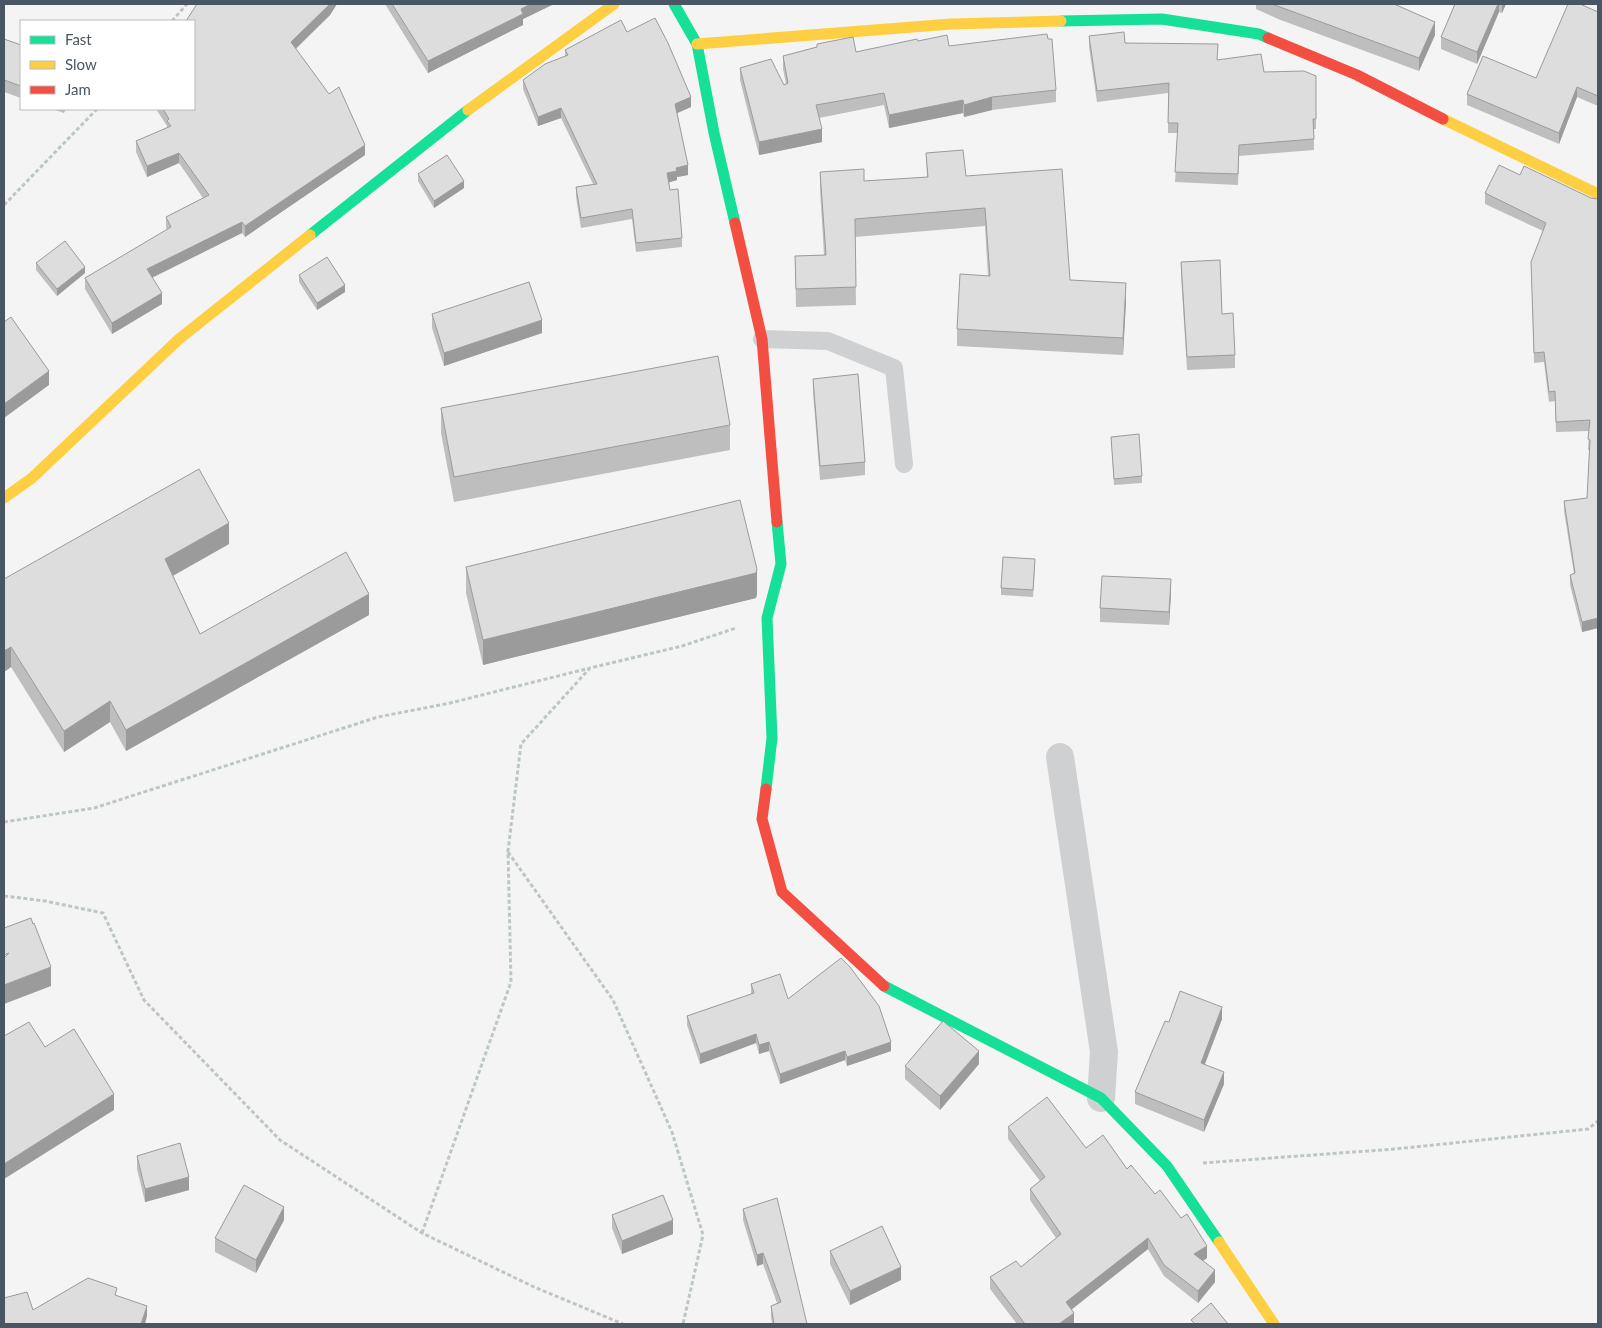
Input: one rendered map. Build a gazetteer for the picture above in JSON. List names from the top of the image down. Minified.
{"legend":["Fast","Slow","Jam"]}
